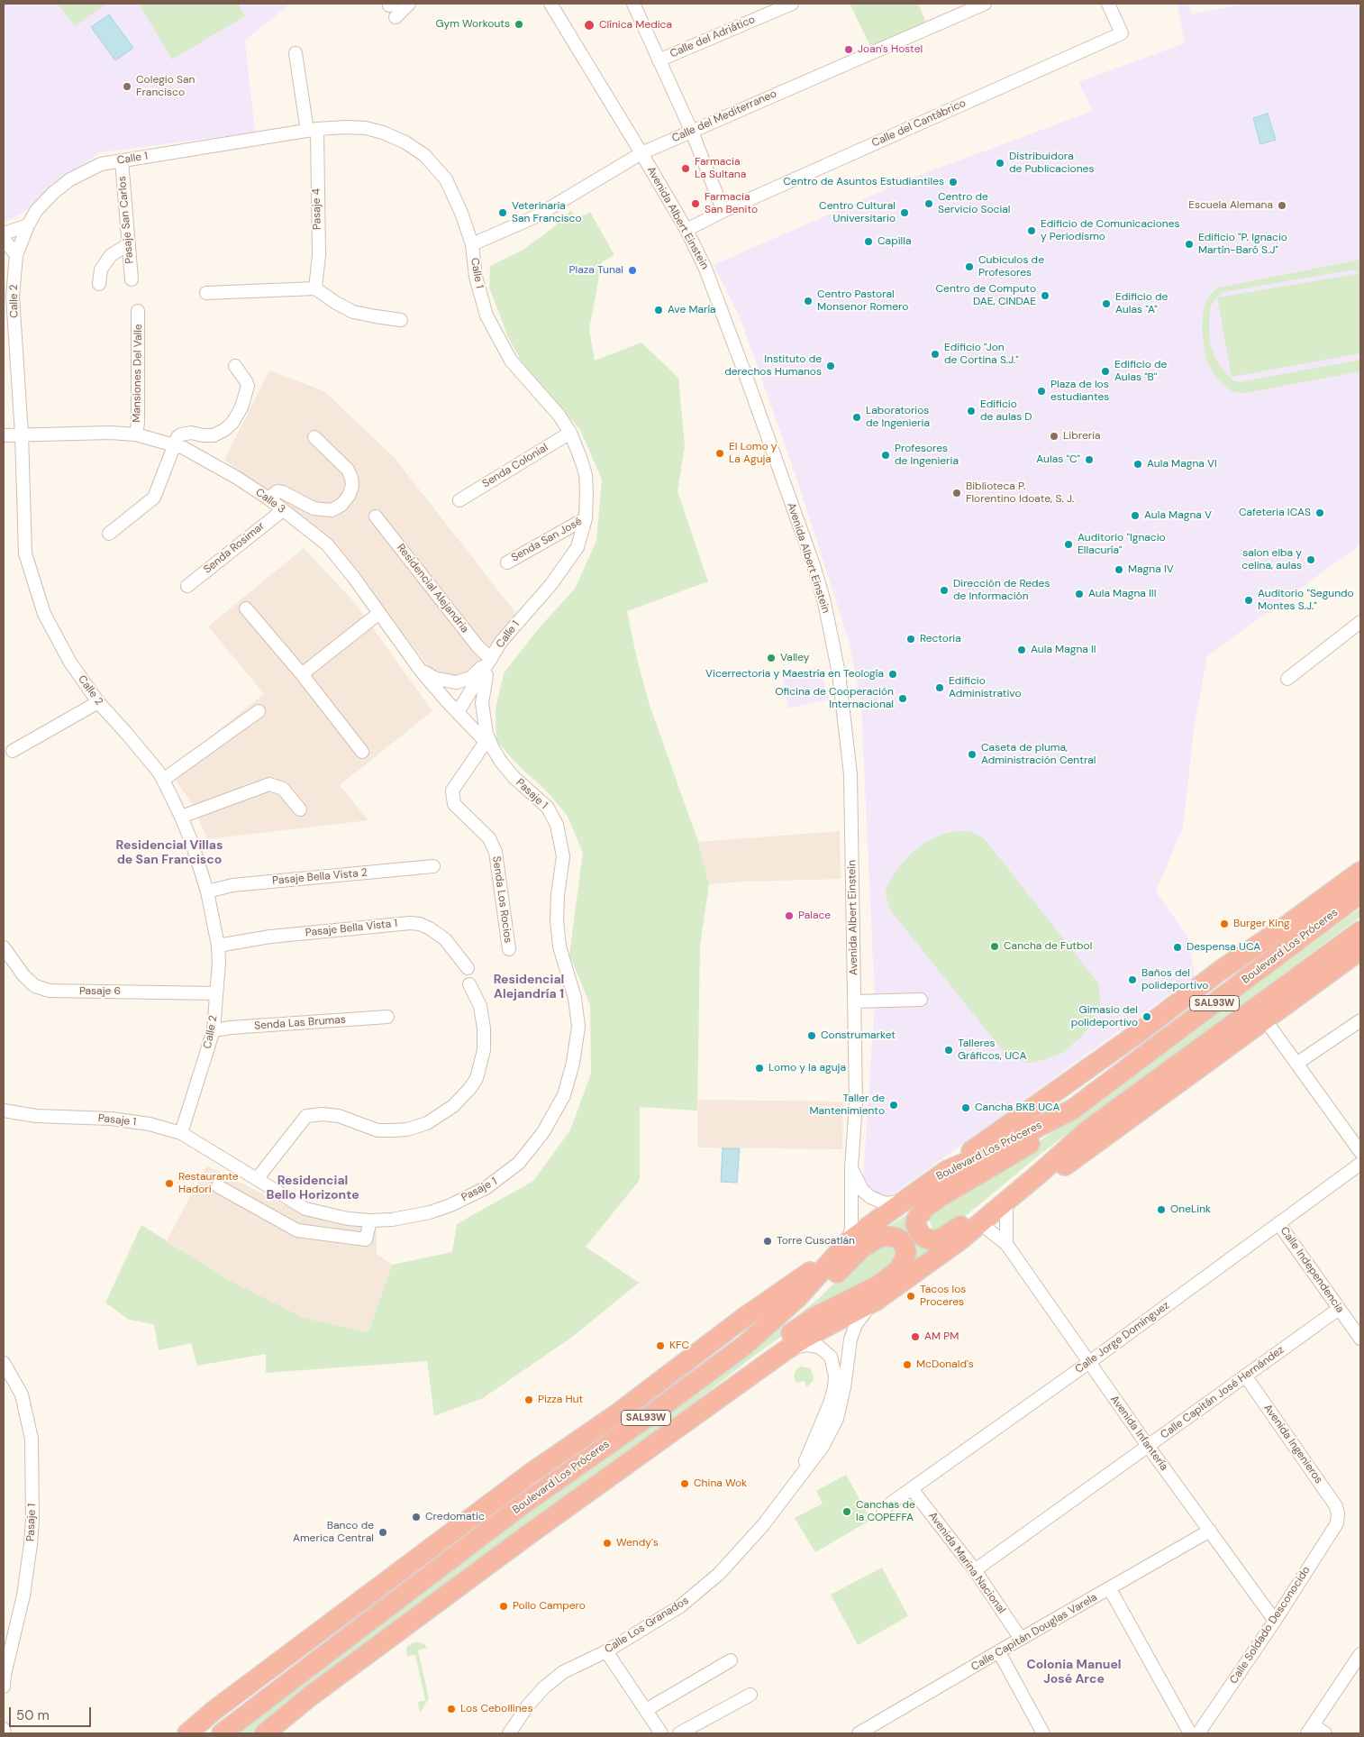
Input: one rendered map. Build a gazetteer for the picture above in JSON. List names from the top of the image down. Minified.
{"streets":{"highway":["Boulevard Los Próceres","SAL93W"],"street":["Calle del Adriático","Calle del Mediterraneo","Calle del Cantábrico","Calle 1","Pasaje 4","Avenida Albert Einstein","Pasaje San Carlos","Calle 2","Mansiones Del Valle","Senda Colonial","Calle 3","Senda San José","Senda Rosimar","Residencial Alejandria","Pasaje 1","Pasaje Bella Vista 2","Senda Los Rocios","Pasaje Bella Vista 1","Pasaje 6","Senda Las Brumas","Calle Independencia","Calle Jorge Domínguez","Calle Capitán José Hernández","Avenida Infantería","Avenida Ingenieros","Avenida Marina Nacional","Calle Los Granados","Calle Soldado Desconocido","Calle Capitán Douglas Varela"]},"crossings":[["Calle del Mediterraneo","Calle 1"],["Calle del Mediterraneo","Avenida Albert Einstein"],["Calle del Cantábrico","Avenida Albert Einstein"],["Calle 1","Pasaje 4"],["Calle 1","Pasaje San Carlos"],["Calle 1","Calle 2"],["Calle 1","Senda Colonial"],["Calle 1","Calle 3"],["Calle 1","Senda San José"],["Calle 1","Residencial Alejandria"],["Avenida Albert Einstein","Boulevard Los Próceres"],["Calle 2","Calle 3"],["Calle 2","Pasaje 1"],["Calle 2","Pasaje Bella Vista 2"],["Calle 2","Pasaje Bella Vista 1"],["Calle 2","Pasaje 6"],["Calle 2","Senda Las Brumas"],["Mansiones Del Valle","Calle 3"],["Calle 3","Senda Rosimar"],["Pasaje 1","Senda Los Rocios"],["SAL93W","Avenida Infantería"],["SAL93W","Calle Los Granados"],["Calle Independencia","Calle Jorge Domínguez"],["Calle Independencia","Calle Capitán José Hernández"],["Calle Jorge Domínguez","Avenida Infantería"],["Calle Jorge Domínguez","Avenida Marina Nacional"],["Calle Capitán José Hernández","Avenida Infantería"],["Calle Capitán José Hernández","Avenida Ingenieros"],["Calle Capitán José Hernández","Avenida Marina Nacional"],["Avenida Infantería","Calle Soldado Desconocido"],["Avenida Infantería","Calle Capitán Douglas Varela"],["Avenida Ingenieros","Calle Soldado Desconocido"],["Avenida Marina Nacional","Calle Capitán Douglas Varela"]],"districts":["Residencial Villas de San Francisco","Residencial Alejandría 1","Residencial Bello Horizonte","Colonia Manuel José Arce"],"places":["Gym Workouts","Clínica Medica","Joan's Hostel","Colegio San Francisco","Distribuidora de Publicaciones","Farmacia La Sultana","Centro de Asuntos Estudiantiles","Farmacia San Benito","Centro de Servicio Social","Escuela Alemana","Veterinaria San Francisco","Centro Cultural Universitario","Edificio de Comunicaciones y Periodismo","Capilla","Edificio \"P. Ignacio Martín-Baró S.J\"","Cubiculos de Profesores","Plaza Tunal","Centro de Computo DAE, CINDAE","Centro Pastoral Monsenor Romero","Edificio de Aulas \"A\"","Ave María","Edificio \"Jon de Cortina S.J.\"","Instituto de derechos Humanos","Edificio de Aulas \"B\"","Plaza de los estudiantes","Edificio de aulas D","Laboratorios de Ingenieria","Libreria","El Lomo y La Aguja","Profesores de Ingenieria","Aulas \"C\"","Aula Magna VI","Biblioteca P. Florentino Idoate, S. J.","Cafeteria ICAS","Aula Magna V","Auditorio \"Ignacio Ellacuría\"","salon elba y celina, aulas","Magna IV","Dirección de Redes de Información","Aula Magna III","Auditorio \"Segundo Montes S.J.\"","Rectoria","Aula Magna II","Valley","Vicerrectoria y Maestría en Teología","Edificio Administrativo","Oficina de Cooperación Internacional","Caseta de pluma, Administración Central","Palace","Burger King","Cancha de Futbol","Despensa UCA","Baños del polideportivo","Gimasio del polideportivo","Construmarket","Talleres Gráficos, UCA","Lomo y la aguja","Taller de Mantenimiento","Cancha BKB UCA","Restaurante Hadori","OneLink","Torre Cuscatlán","Tacos los Proceres","AM PM","KFC","McDonald's","Pizza Hut","China Wok","Canchas de la COPEFFA","Credomatic","Banco de America Central","Wendy's","Pollo Campero","Los Cebollines"],"scale_bar":"50 m"}
